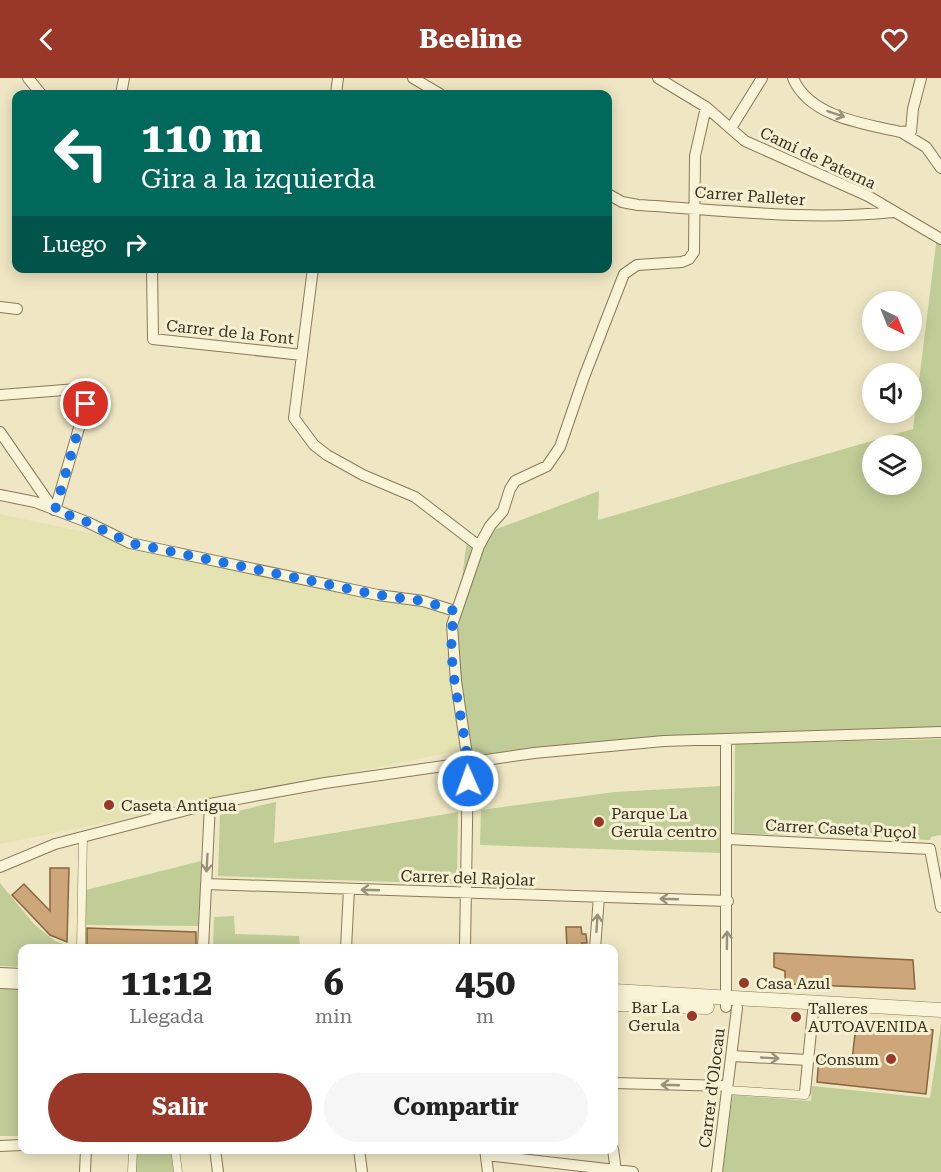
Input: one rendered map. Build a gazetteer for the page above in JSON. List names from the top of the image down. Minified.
{"streets":{"street":["Camí de Paterna","Carrer Palleter","Carrer de la Font","Carrer Caseta Puçol","Carrer del Rajolar","Carrer d'Olocau"]},"crossings":[["Camí de Paterna","Carrer Palleter"],["Carrer Caseta Puçol","Carrer d'Olocau"],["Carrer del Rajolar","Carrer d'Olocau"]],"one_way":["Carrer del Rajolar"],"places":["Caseta Antigua","Parque La Gerula centro","Casa Azul","Bar La Gerula","Talleres AUTOAVENIDA","Consum"],"north":"bottom right","page":{"header":"Beeline","turn":["110 m","Gira a la izquierda"],"then":"Luego","eta":["11:12","Llegada","6","min","450","m"],"buttons":["Salir","Compartir"]}}
